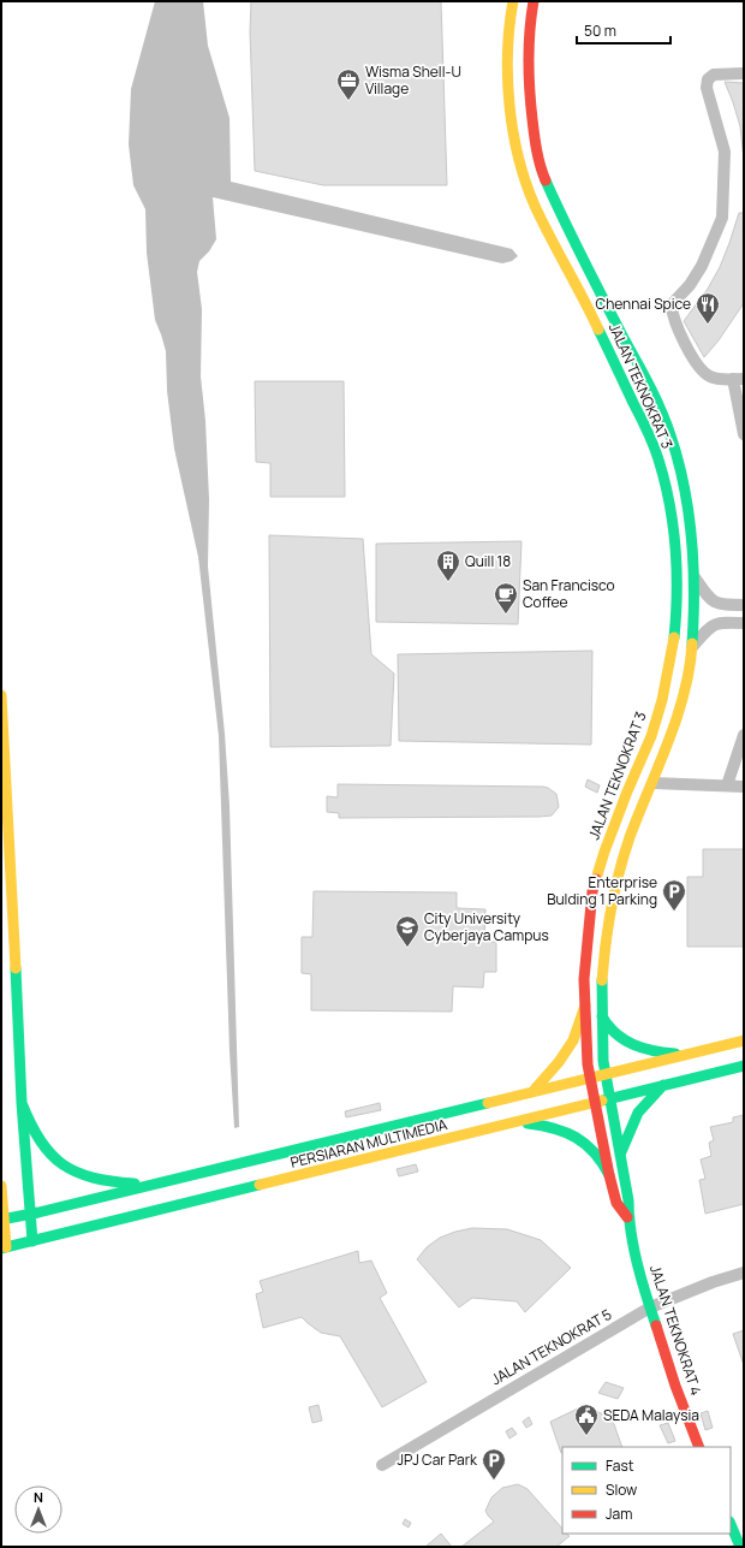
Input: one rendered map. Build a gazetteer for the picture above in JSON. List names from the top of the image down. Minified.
{"streets":{"main road":["JALAN TEKNOKRAT 3","PERSIARAN MULTIMEDIA","JALAN TEKNOKRAT 4"],"street":["JALAN TEKNOKRAT 5"]},"crossings":[["JALAN TEKNOKRAT 3","PERSIARAN MULTIMEDIA"],["JALAN TEKNOKRAT 3","JALAN TEKNOKRAT 4"],["PERSIARAN MULTIMEDIA","JALAN TEKNOKRAT 4"],["JALAN TEKNOKRAT 4","JALAN TEKNOKRAT 5"]],"places":{"office":["Wisma Shell-U Village"],"restaurant":["Chennai Spice"],"building":["Quill 18"],"cafe":["San Francisco Coffee"],"parking":["Enterprise Bulding 1 Parking","JPJ Car Park"],"school or university":["City University Cyberjaya Campus"],"public building":["SEDA Malaysia"]},"legend":["Fast","Slow","Jam"],"scale_bar":"50 m","north":"top"}
